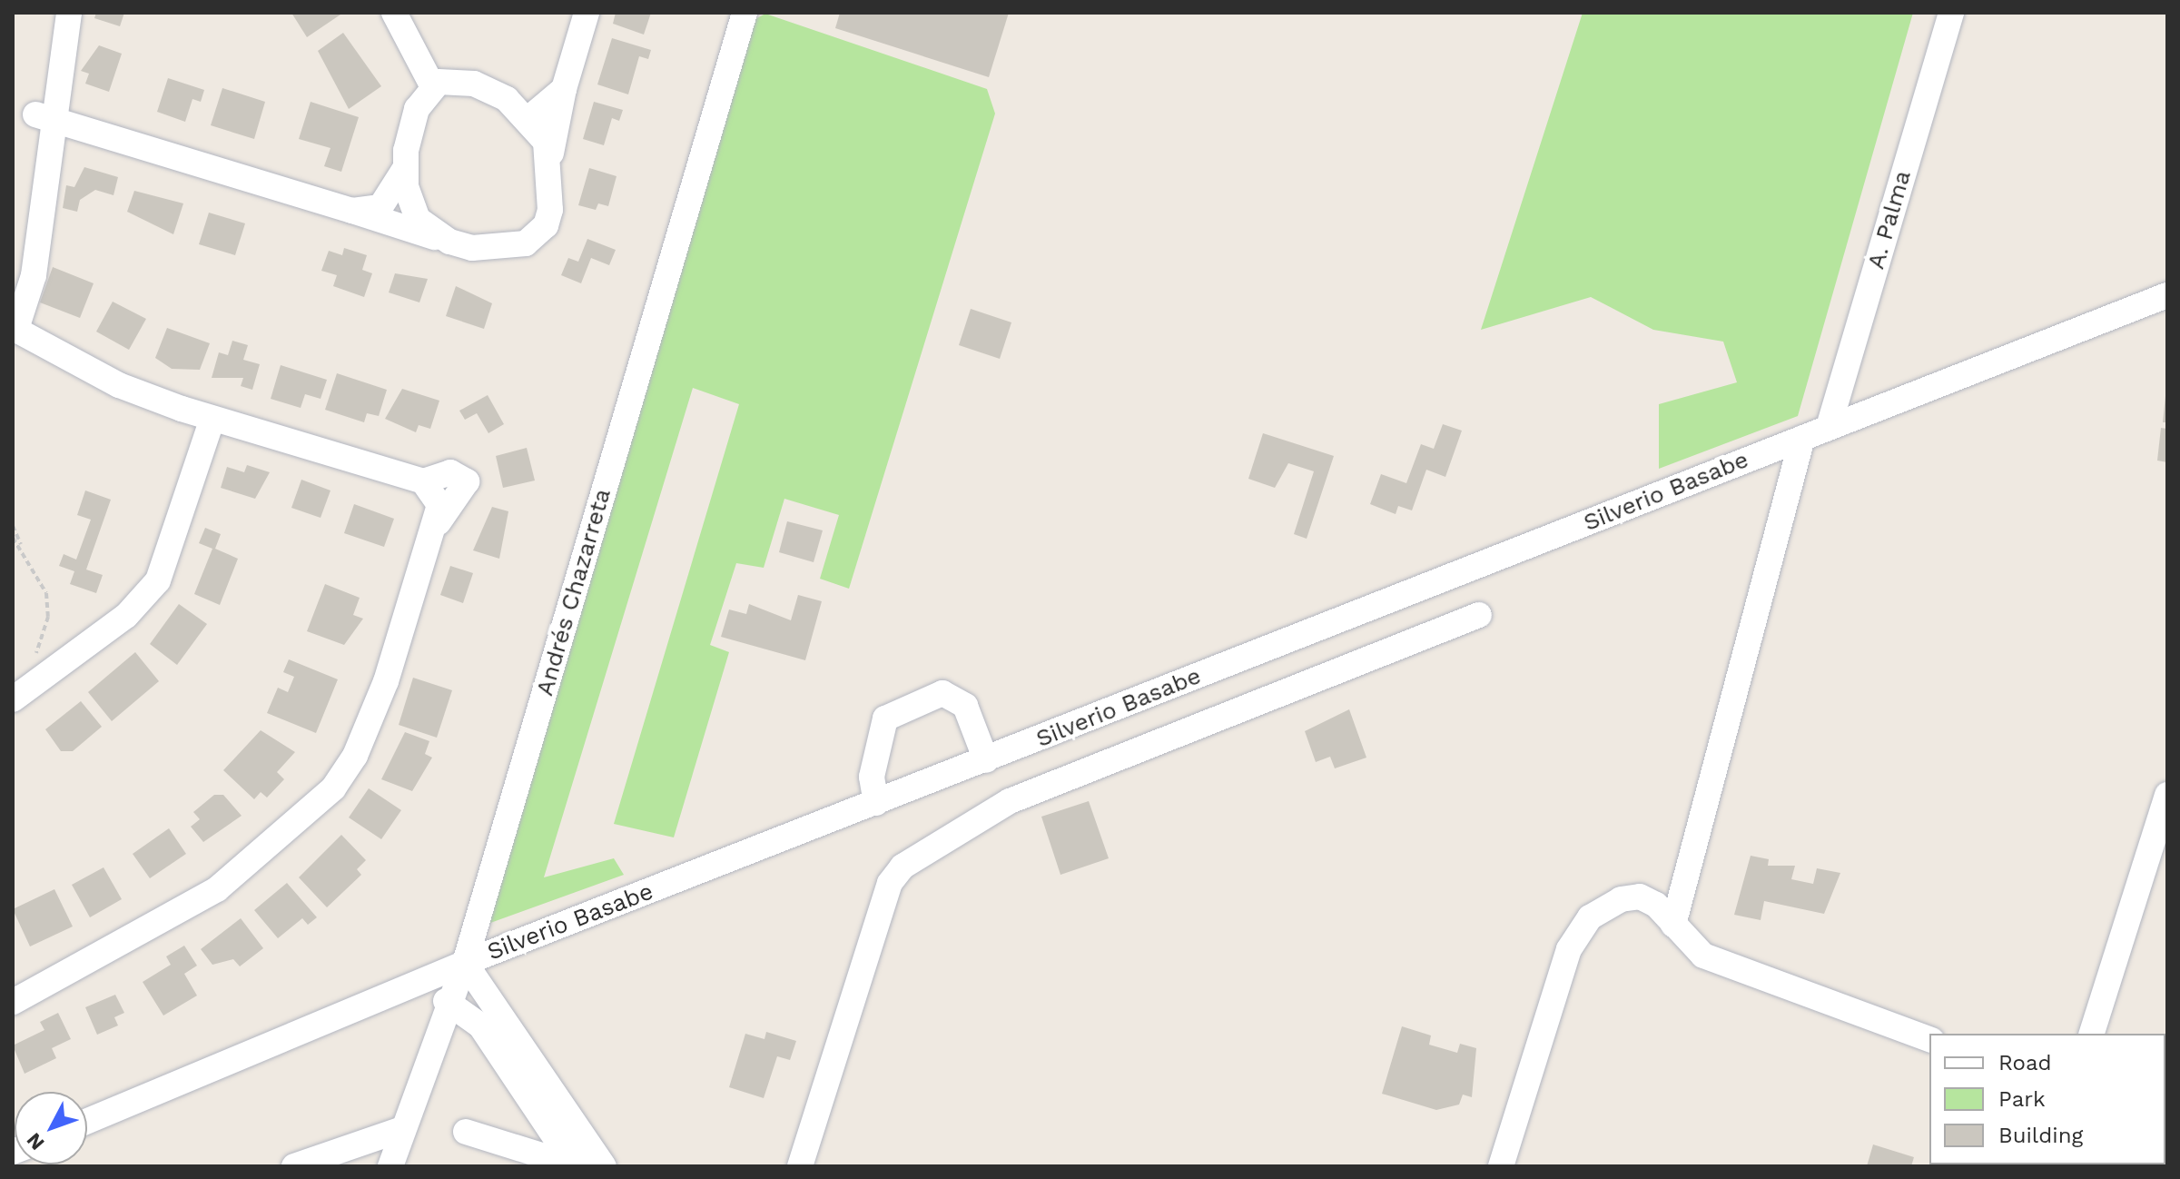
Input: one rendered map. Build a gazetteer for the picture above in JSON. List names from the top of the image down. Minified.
{"streets":{"street":["A. Palma","Silverio Basabe","Andrés Chazarreta"]},"crossings":[["A. Palma","Silverio Basabe"],["Silverio Basabe","Andrés Chazarreta"]],"legend":["Road","Park","Building"],"north":"bottom left"}
